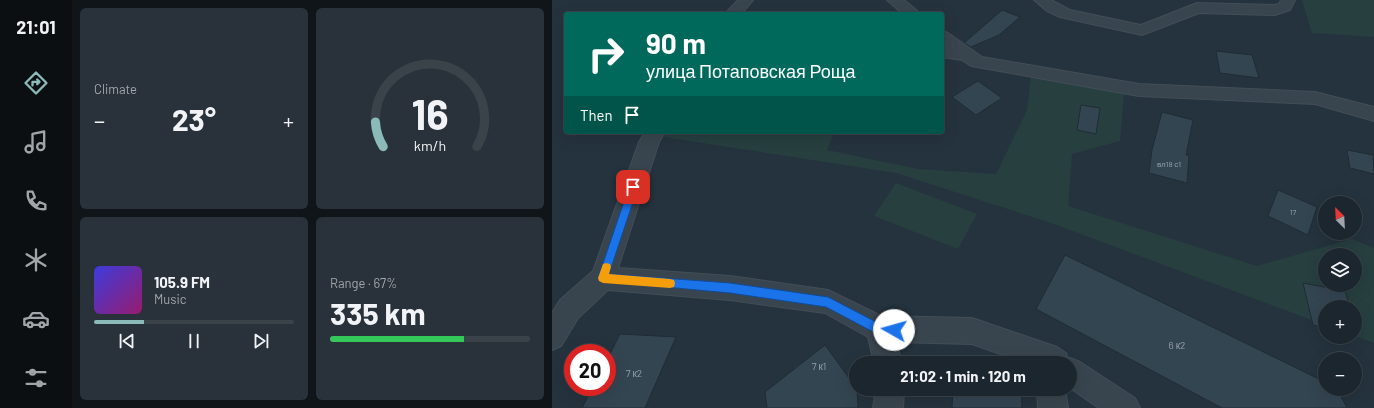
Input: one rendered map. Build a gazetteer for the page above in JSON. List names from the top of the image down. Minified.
{"house_numbers":["вл18 с1","17","6 к2","7 к1","7 к2"],"north":"top left","page":{"tabs":"21:01","tile":["Climate",["Range · 67%","335 km"]],"turn":["90 m","улица Потаповская Роща"],"then":"Then","heat":["−","23°","+"],"map_buttons":["+","−"],"song":["105.9 FM","Music"],"limit":"20","trip":"21:02 · 1 min · 120 m","gauge":["16","km/h"]}}
